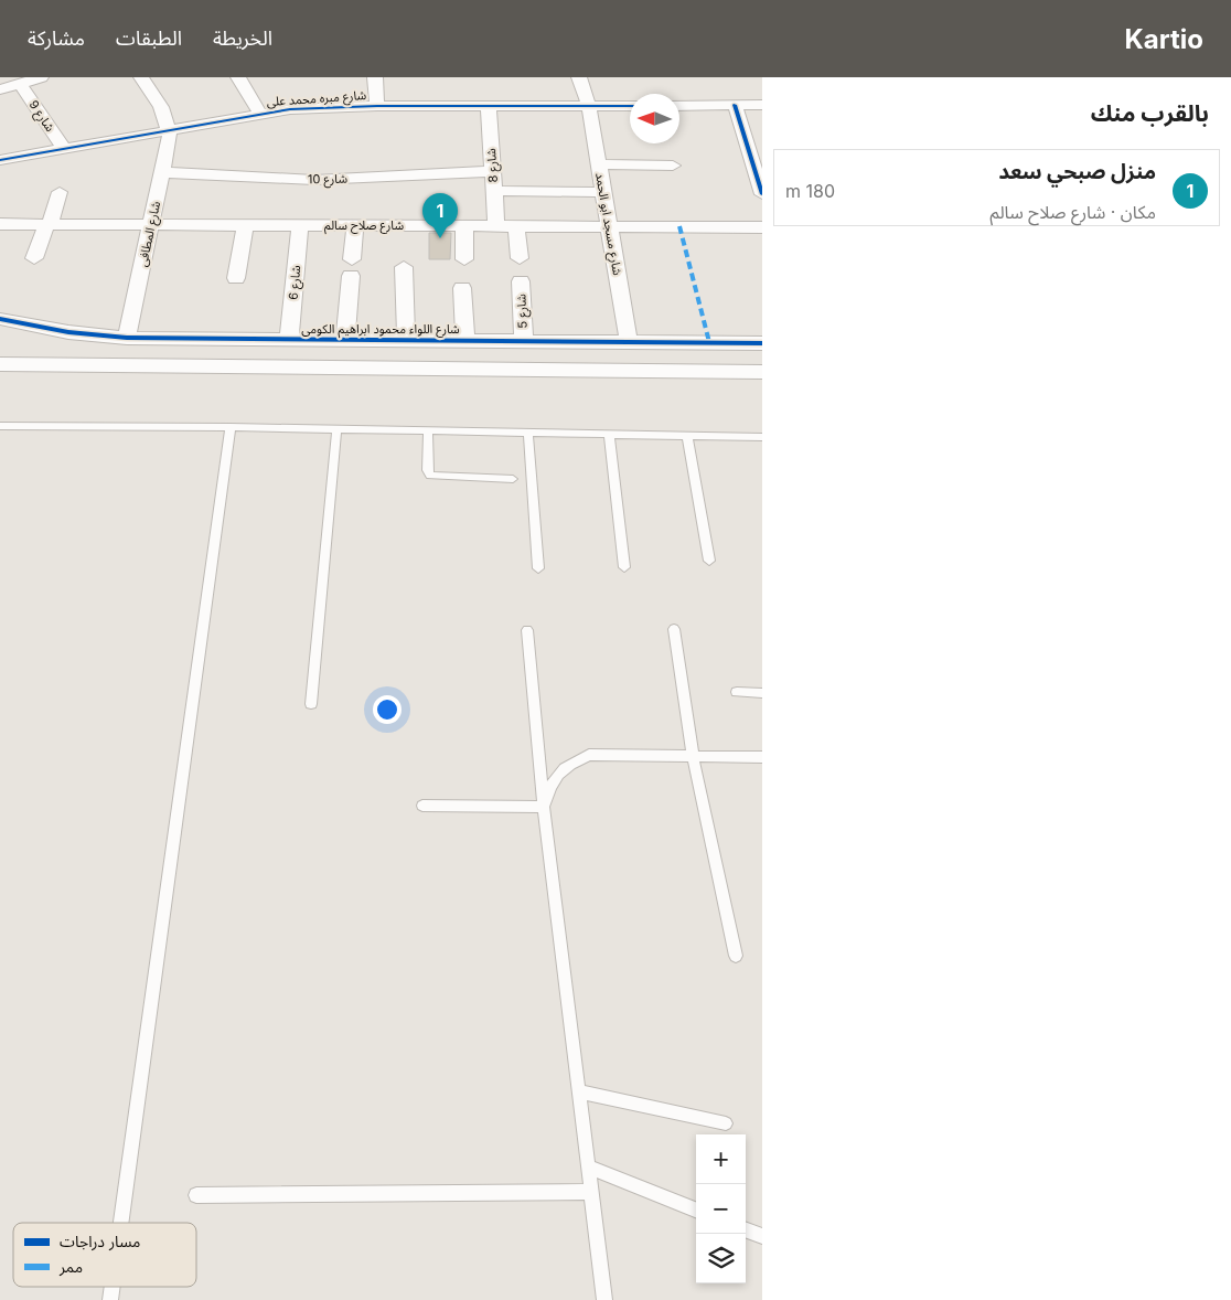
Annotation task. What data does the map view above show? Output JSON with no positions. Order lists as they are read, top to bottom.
{
  "streets": {
    "street": [
      "شارع مبره محمد على",
      "شارع 9",
      "شارع 8",
      "شارع 10",
      "شارع مسجد ابو الحمد",
      "شارع صلاح سالم",
      "شارع المطافى",
      "شارع 6",
      "شارع 5",
      "شارع اللواء محمود ابراهيم الكومى"
    ]
  },
  "crossings": [
    ["شارع مبره محمد على", "شارع 9"],
    ["شارع مبره محمد على", "شارع 8"],
    ["شارع مبره محمد على", "شارع مسجد ابو الحمد"],
    ["شارع مبره محمد على", "شارع المطافى"],
    ["شارع 8", "شارع 10"],
    ["شارع 8", "شارع صلاح سالم"],
    ["شارع 10", "شارع المطافى"],
    ["شارع مسجد ابو الحمد", "شارع صلاح سالم"],
    ["شارع مسجد ابو الحمد", "شارع اللواء محمود ابراهيم الكومى"],
    ["شارع صلاح سالم", "شارع المطافى"],
    ["شارع صلاح سالم", "شارع 6"],
    ["شارع المطافى", "شارع اللواء محمود ابراهيم الكومى"],
    ["شارع 6", "شارع اللواء محمود ابراهيم الكومى"],
    ["شارع 5", "شارع اللواء محمود ابراهيم الكومى"]
  ],
  "legend": ["مسار دراجات", "ممر"],
  "north": "left",
  "page": {
    "header": "Kartio",
    "nav": ["الخريطة", "الطبقات", "مشاركة"],
    "heading": "بالقرب منك",
    "list": [
      {
        "mark": "1",
        "name": "منزل صبحي سعد",
        "note": "مكان · شارع صلاح سالم",
        "value": "180 m"
      }
    ],
    "pins": "1",
    "map_buttons": ["+", "−"]
  }
}
